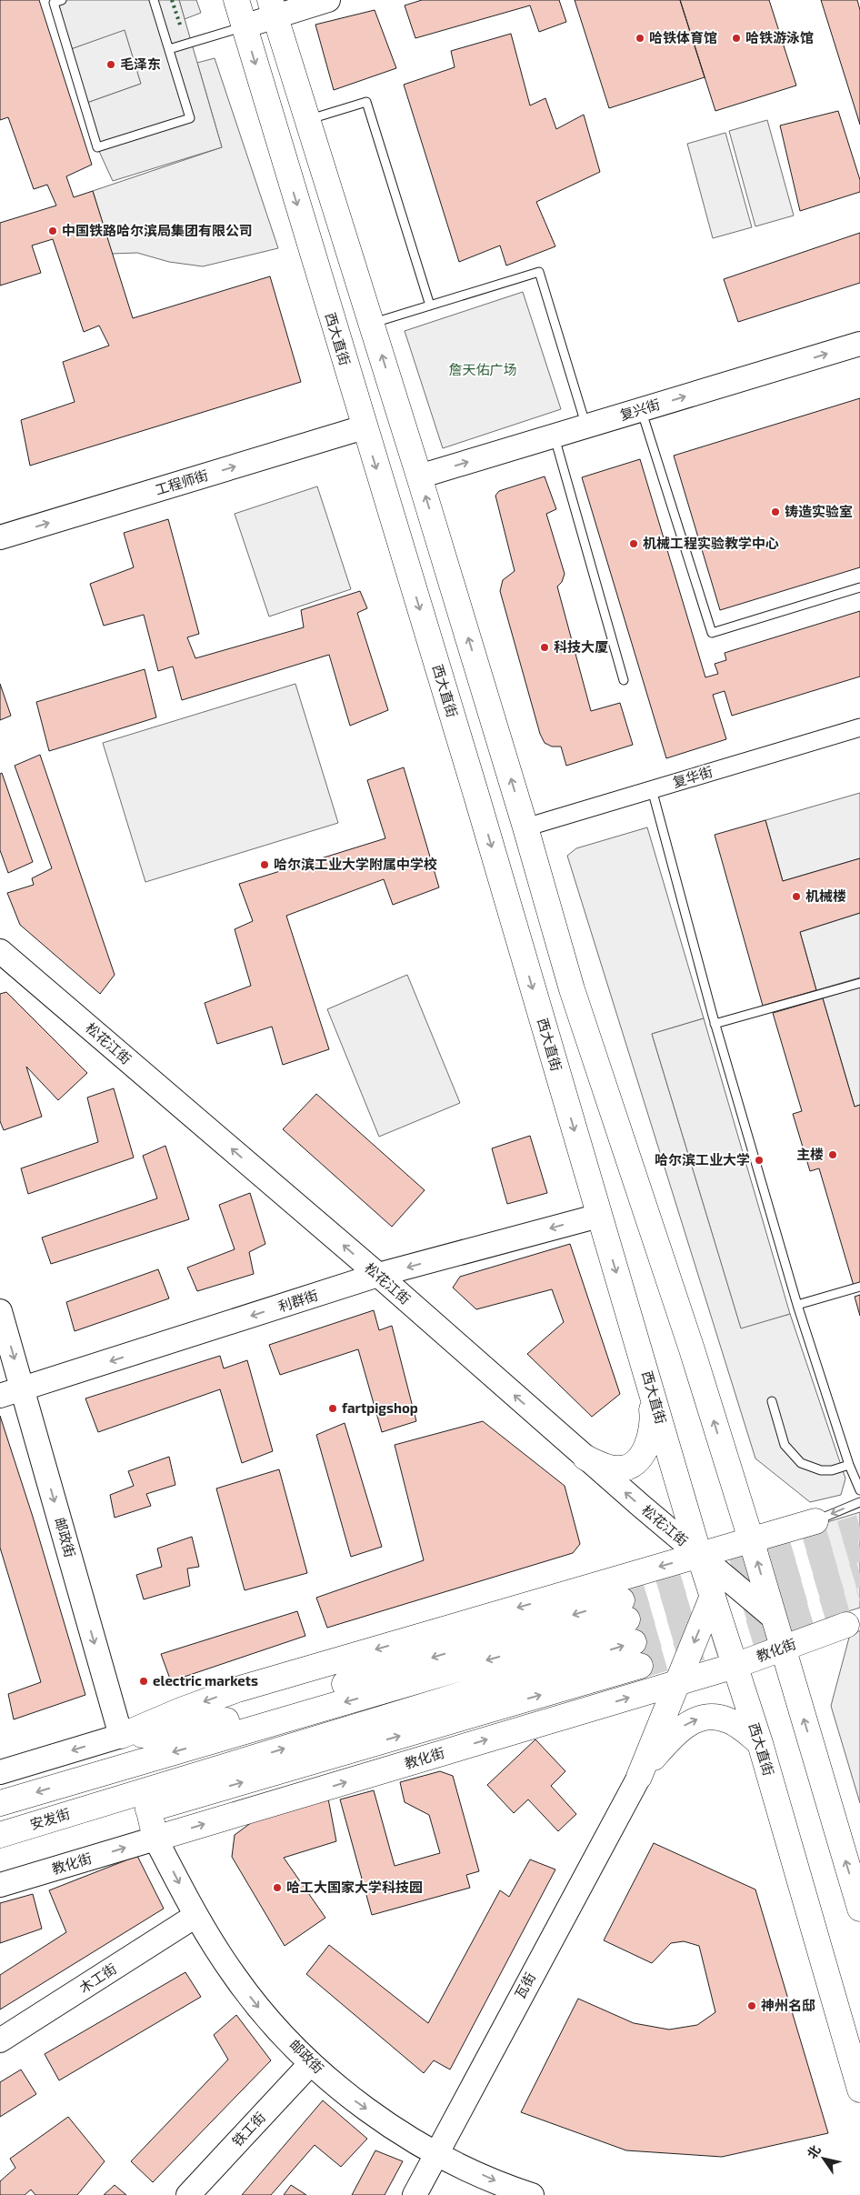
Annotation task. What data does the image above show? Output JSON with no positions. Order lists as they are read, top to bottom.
{
  "streets": {
    "main road": [
      "西大直街",
      "邮政街",
      "教化街",
      "安发街"
    ],
    "street": [
      "复兴街",
      "工程师街",
      "复华街",
      "松花江街",
      "利群街",
      "木工街",
      "瓦街",
      "铁工街"
    ]
  },
  "crossings": [
    ["西大直街", "工程师街"],
    ["西大直街", "松花江街"],
    ["西大直街", "利群街"],
    ["西大直街", "教化街"],
    ["松花江街", "利群街"],
    ["利群街", "邮政街"],
    ["邮政街", "教化街"],
    ["邮政街", "木工街"],
    ["邮政街", "瓦街"],
    ["邮政街", "铁工街"],
    ["教化街", "安发街"]
  ],
  "one_way": [
    "复兴街",
    "工程师街",
    "松花江街",
    "利群街",
    "邮政街"
  ],
  "parks": ["詹天佑广场"],
  "places": [
    "哈铁体育馆",
    "哈铁游泳馆",
    "毛泽东",
    "中国铁路哈尔滨局集团有限公司",
    "铸造实验室",
    "机械工程实验教学中心",
    "科技大厦",
    "哈尔滨工业大学附属中学校",
    "机械楼",
    "主楼",
    "哈尔滨工业大学",
    "fartpigshop",
    "electric markets",
    "哈工大国家大学科技园",
    "神州名邸"
  ],
  "north": "top left"
}
